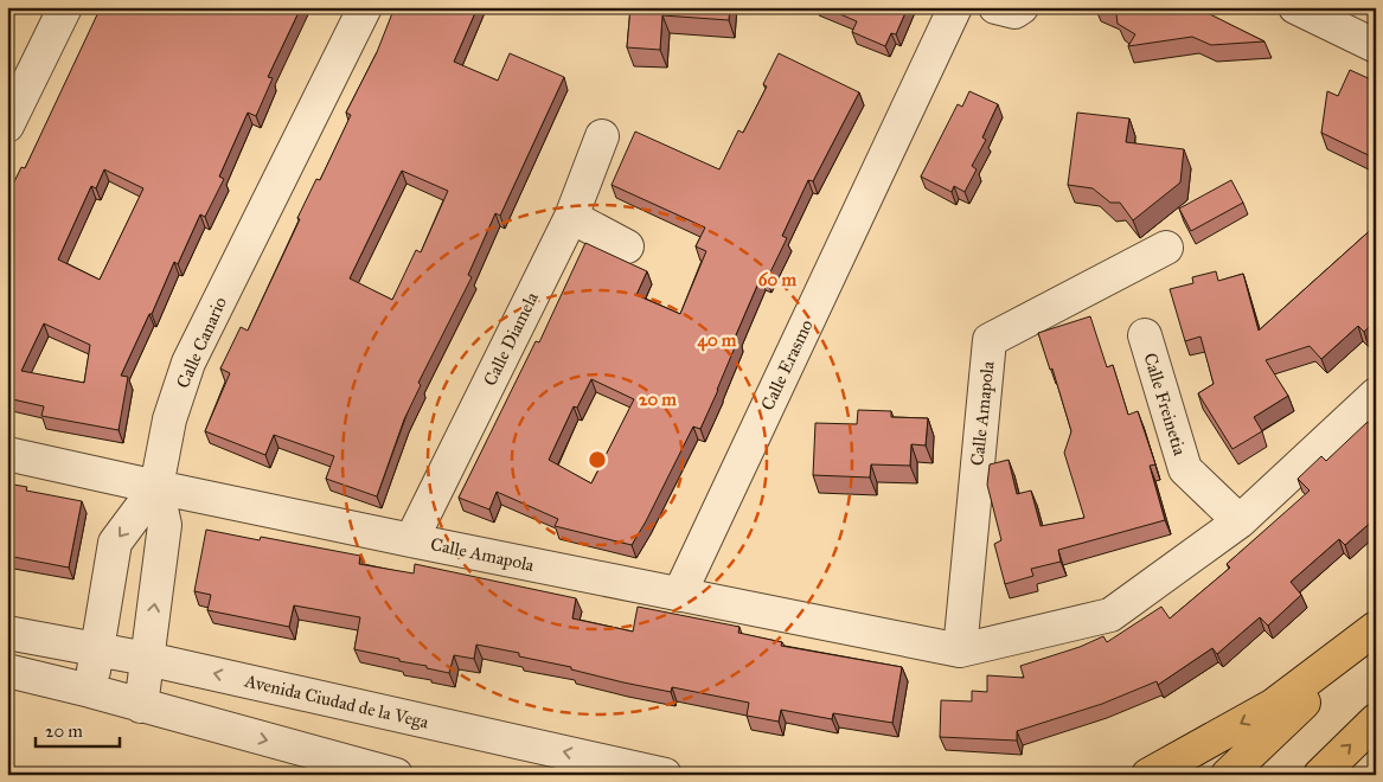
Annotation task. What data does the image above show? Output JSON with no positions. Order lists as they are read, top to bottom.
{
  "streets": {
    "street": [
      "Calle Diamela",
      "Calle Canario",
      "Calle Erasmo",
      "Calle Freinetia",
      "Calle Amapola",
      "Avenida Ciudad de la Vega"
    ]
  },
  "crossings": [
    ["Calle Diamela", "Calle Amapola"],
    ["Calle Canario", "Calle Amapola"],
    ["Calle Canario", "Avenida Ciudad de la Vega"],
    ["Calle Erasmo", "Calle Amapola"],
    ["Calle Freinetia", "Calle Amapola"]
  ],
  "scale_bar": "20 m",
  "rings": ["60 m", "40 m", "20 m"]
}
